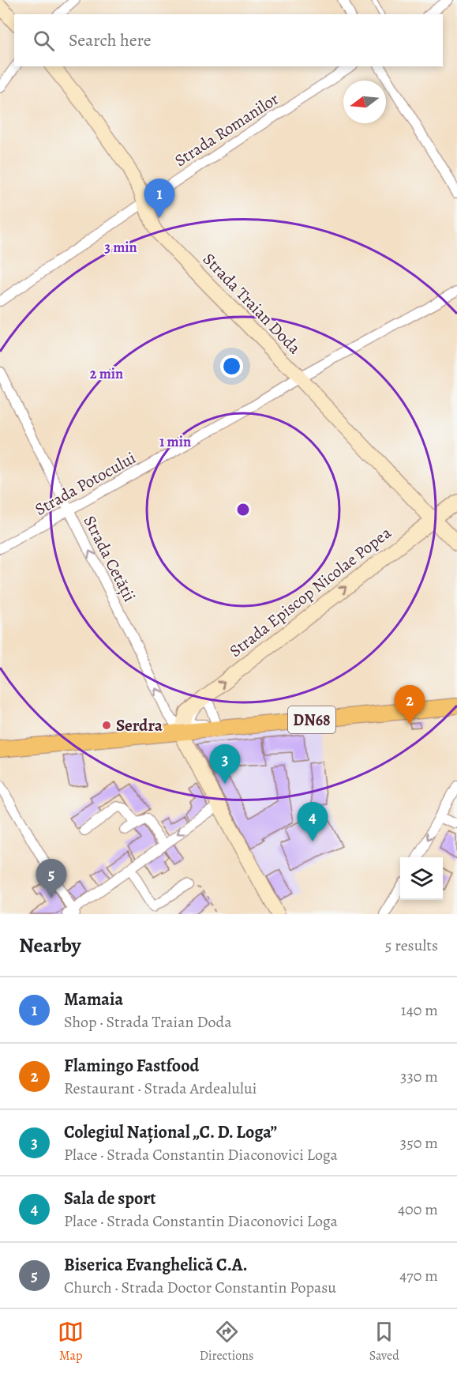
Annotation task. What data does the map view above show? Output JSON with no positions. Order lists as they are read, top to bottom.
{
  "streets": {
    "main road": ["DN68"],
    "street": [
      "Strada Romanilor",
      "Strada Traian Doda",
      "Strada Potocului",
      "Strada Cetății",
      "Strada Episcop Nicolae Popea"
    ]
  },
  "crossings": [
    ["Strada Romanilor", "Strada Traian Doda"],
    ["Strada Traian Doda", "Strada Potocului"],
    ["Strada Traian Doda", "Strada Episcop Nicolae Popea"],
    ["Strada Potocului", "Strada Cetății"],
    ["Strada Cetății", "Strada Episcop Nicolae Popea"],
    ["Strada Cetății", "DN68"],
    ["Strada Episcop Nicolae Popea", "DN68"]
  ],
  "one_way": ["Strada Cetății", "Strada Episcop Nicolae Popea"],
  "places": ["Serdra"],
  "north": "left",
  "page": {
    "search": "Search here",
    "pins": [
      "1",
      "2",
      "3",
      "4",
      "5"
    ],
    "heading": ["Nearby", "5 results"],
    "list": [
      {
        "mark": "1",
        "name": "Mamaia",
        "note": "Shop · Strada Traian Doda",
        "value": "140 m"
      },
      {
        "mark": "2",
        "name": "Flamingo Fastfood",
        "note": "Restaurant · Strada Ardealului",
        "value": "330 m"
      },
      {
        "mark": "3",
        "name": "Colegiul Național „C. D. Loga”",
        "note": "Place · Strada Constantin Diaconovici Loga",
        "value": "350 m"
      },
      {
        "mark": "4",
        "name": "Sala de sport",
        "note": "Place · Strada Constantin Diaconovici Loga",
        "value": "400 m"
      },
      {
        "mark": "5",
        "name": "Biserica Evanghelică C.A.",
        "note": "Church · Strada Doctor Constantin Popasu",
        "value": "470 m"
      }
    ],
    "nav": ["Map", "Directions", "Saved"]
  },
  "rings": ["3 min", "2 min", "1 min"]
}
